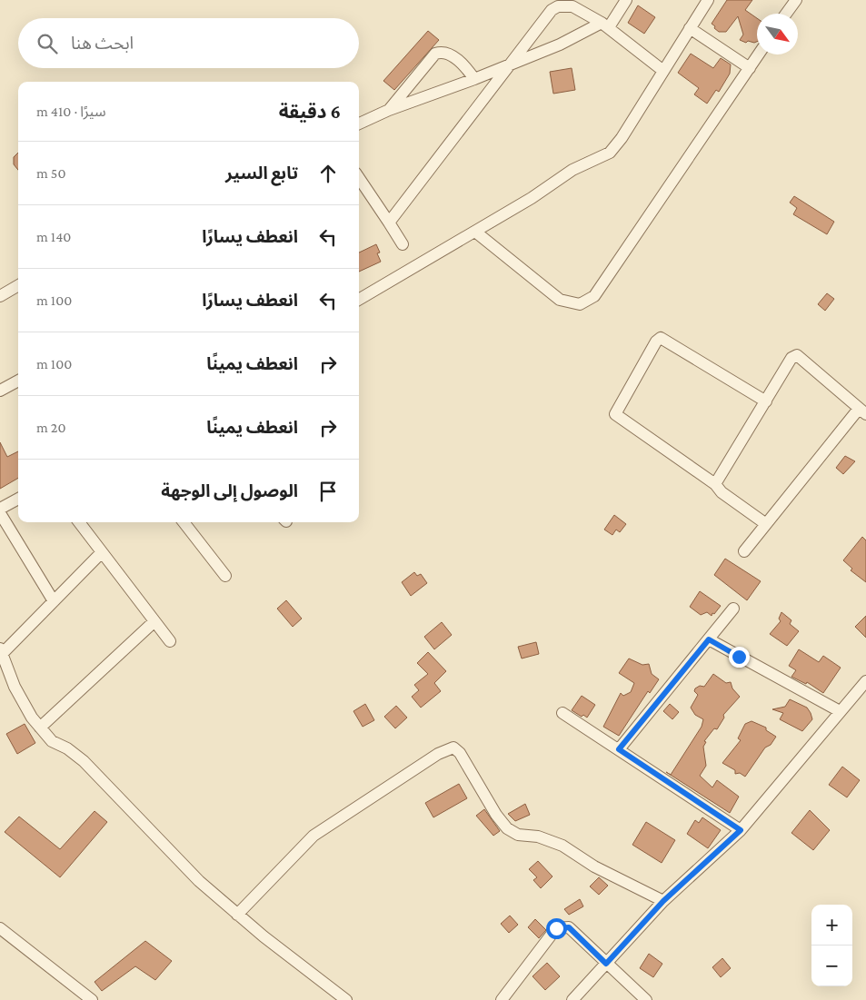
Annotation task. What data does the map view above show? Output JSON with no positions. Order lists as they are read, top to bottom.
{
  "north": "bottom right",
  "page": {
    "search": "ابحث هنا",
    "heading": ["6 دقيقة", "سيرًا · 410 m"],
    "list": [
      ["تابع السير", "50 m"],
      ["انعطف يسارًا", "140 m"],
      ["انعطف يسارًا", "100 m"],
      ["انعطف يمينًا", "100 m"],
      ["انعطف يمينًا", "20 m"],
      "الوصول إلى الوجهة"
    ],
    "map_buttons": ["+", "−"]
  }
}
